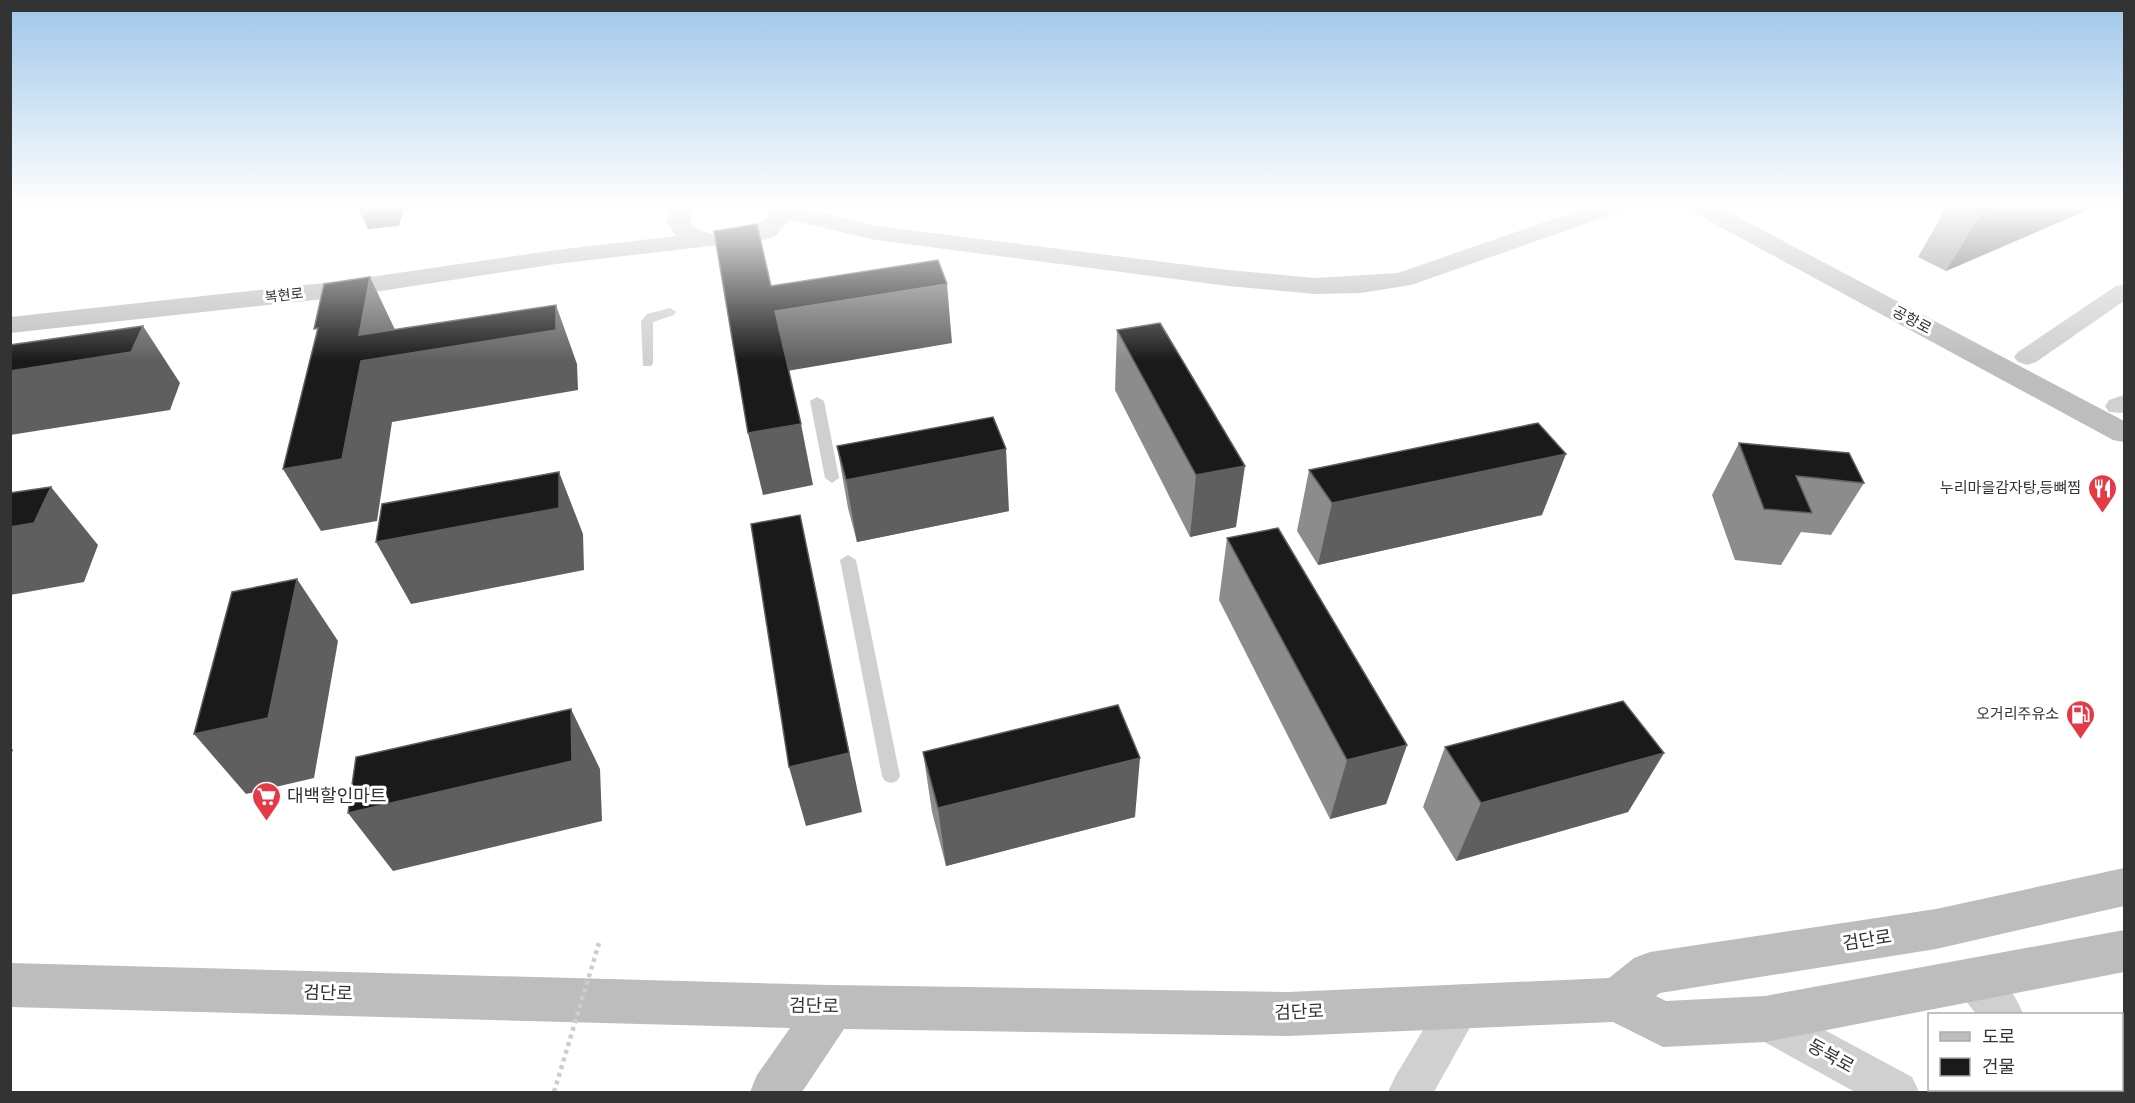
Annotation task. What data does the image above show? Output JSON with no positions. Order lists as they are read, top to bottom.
{
  "streets": {
    "main road": ["복현로", "공항로", "검단로"],
    "street": ["동북로"]
  },
  "crossings": [
    ["검단로", "동북로"]
  ],
  "places": {
    "restaurant": ["누리마을감자탕,등뼈찜"],
    "fuel station": ["오거리주유소"],
    "supermarket": ["대백할인마트"]
  },
  "legend": ["도로", "건물"]
}
